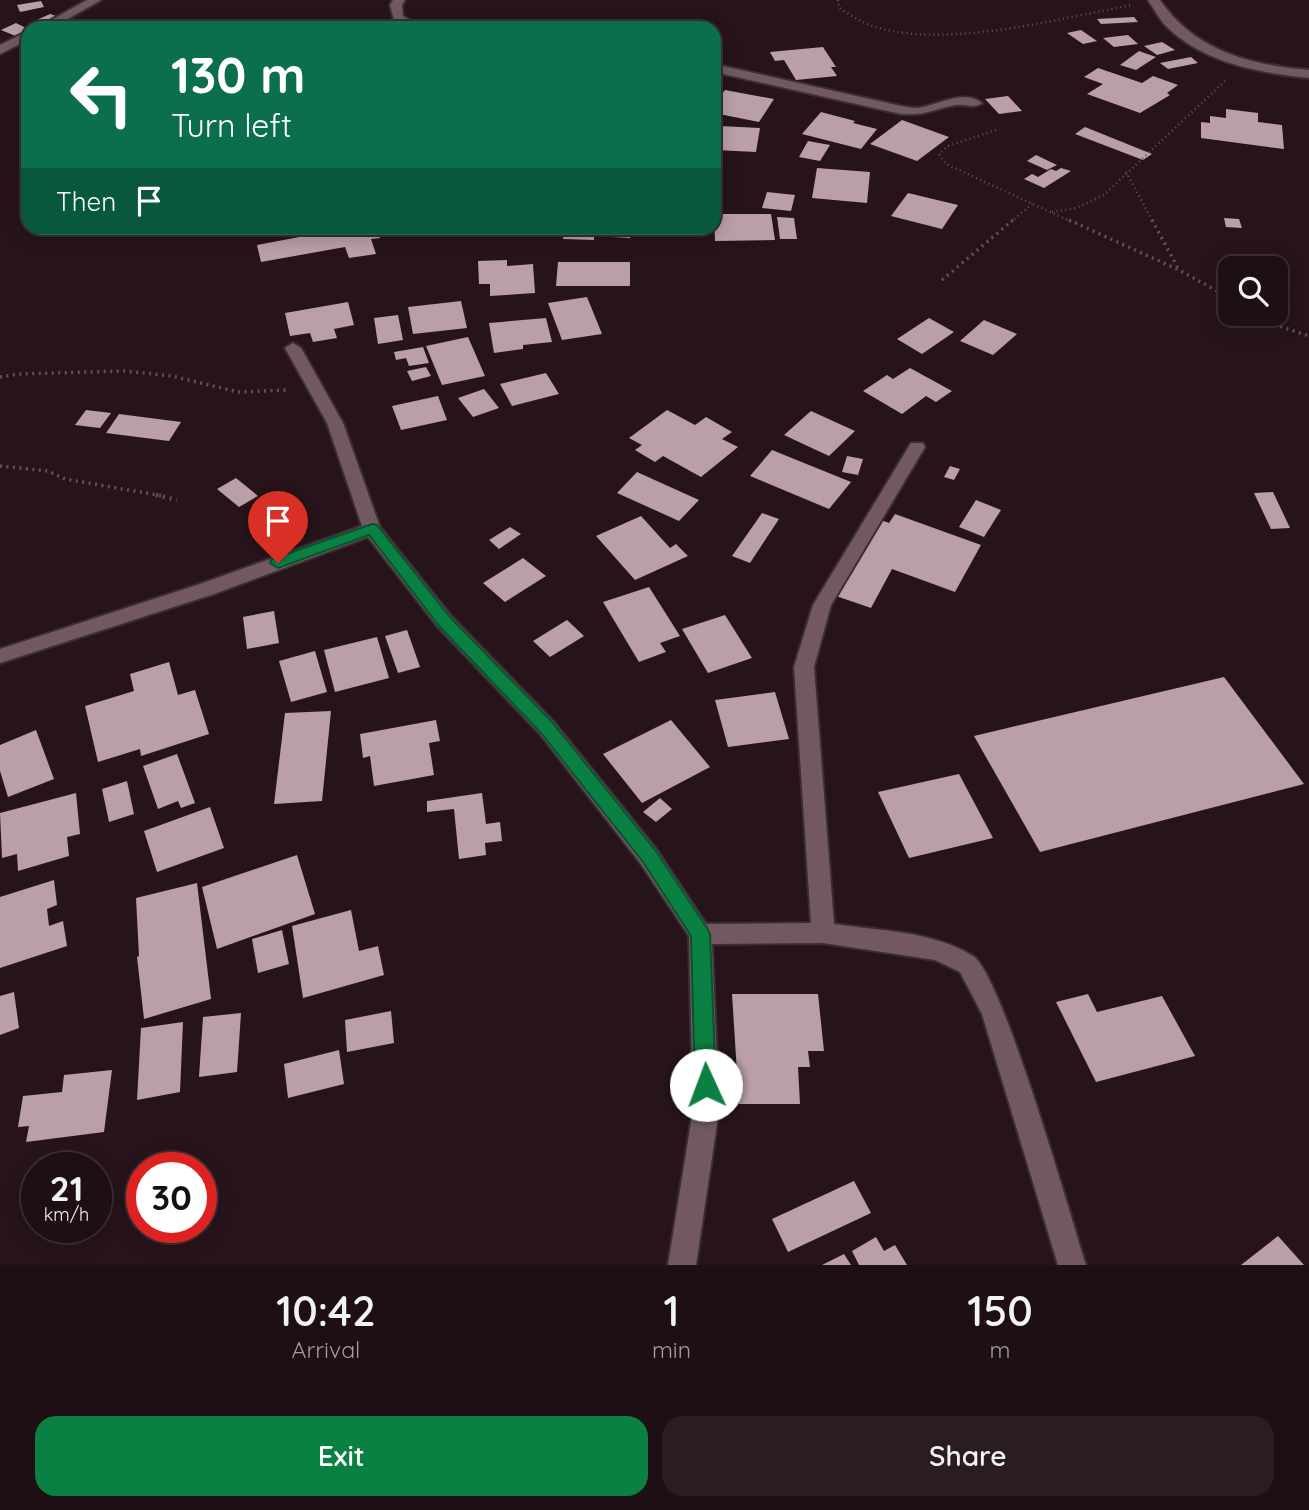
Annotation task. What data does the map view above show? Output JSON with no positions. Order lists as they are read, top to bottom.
{
  "page": {
    "turn": ["130 m", "Turn left"],
    "then": "Then",
    "speed": "21 km/h",
    "limit": "30",
    "eta": [
      "10:42",
      "Arrival",
      "1",
      "min",
      "150",
      "m"
    ],
    "buttons": ["Exit", "Share"]
  }
}
